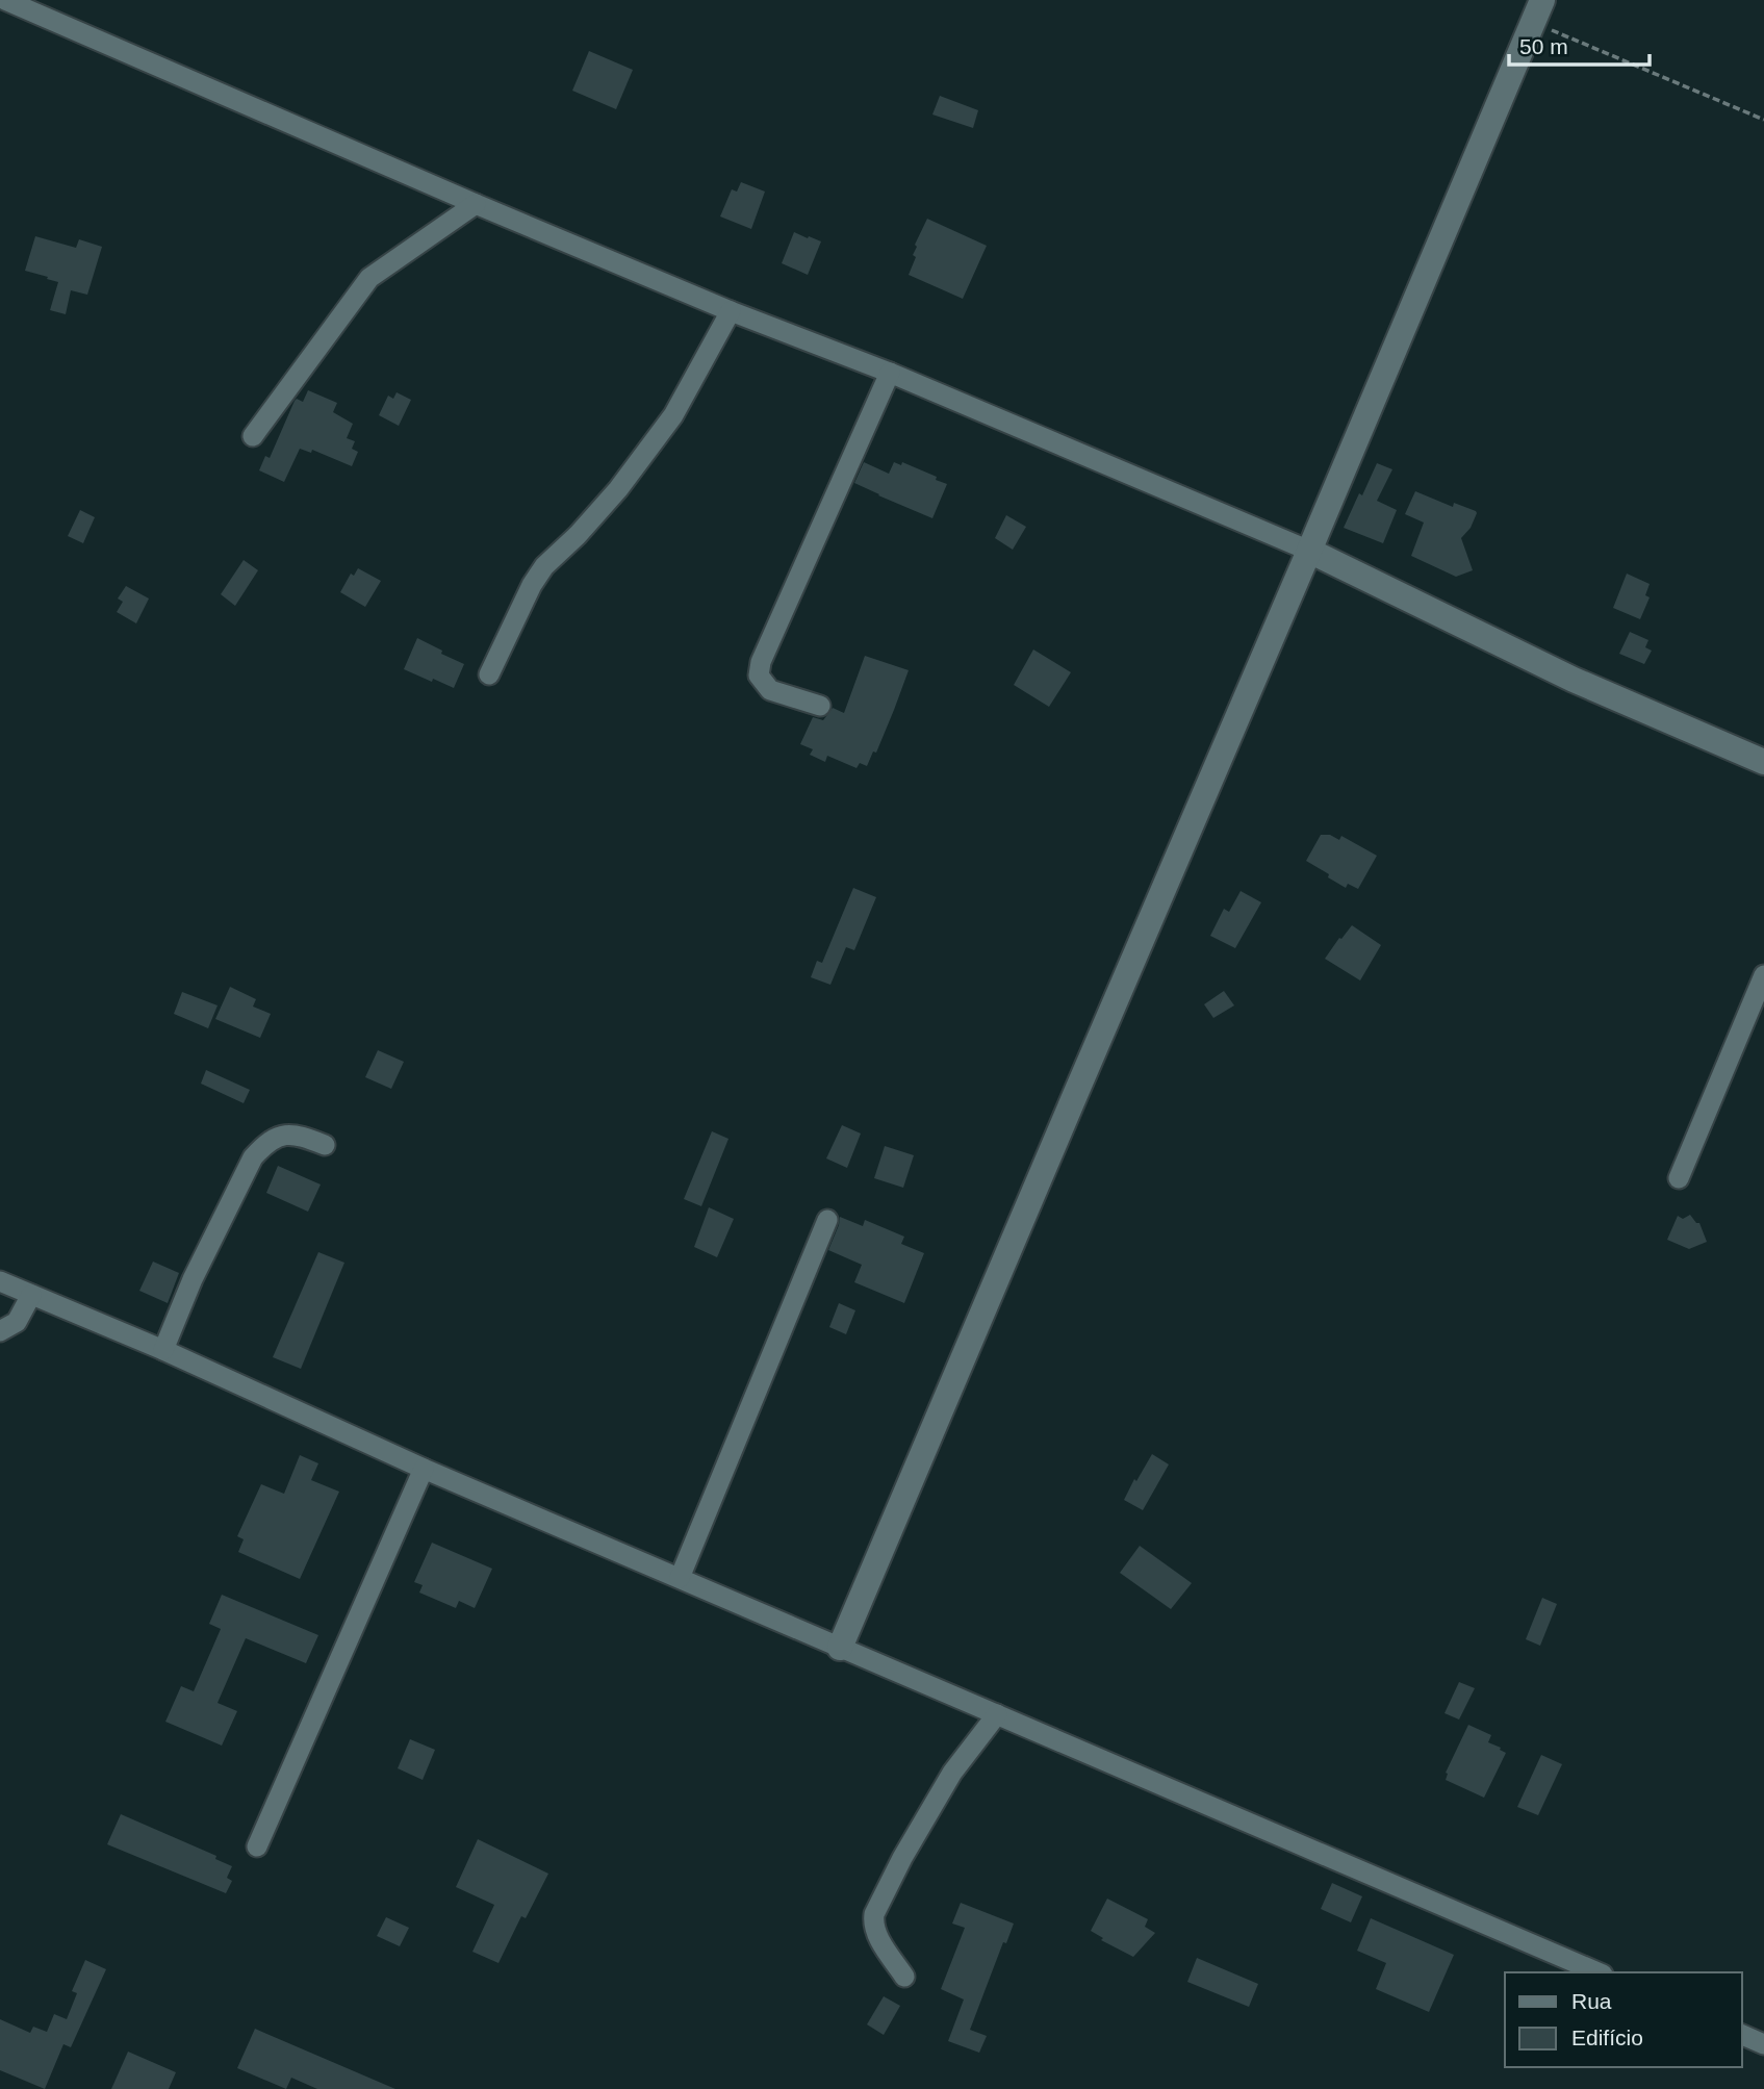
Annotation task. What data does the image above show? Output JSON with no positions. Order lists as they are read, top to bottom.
{
  "legend": ["Rua", "Edifício"],
  "scale_bar": "50 m"
}
